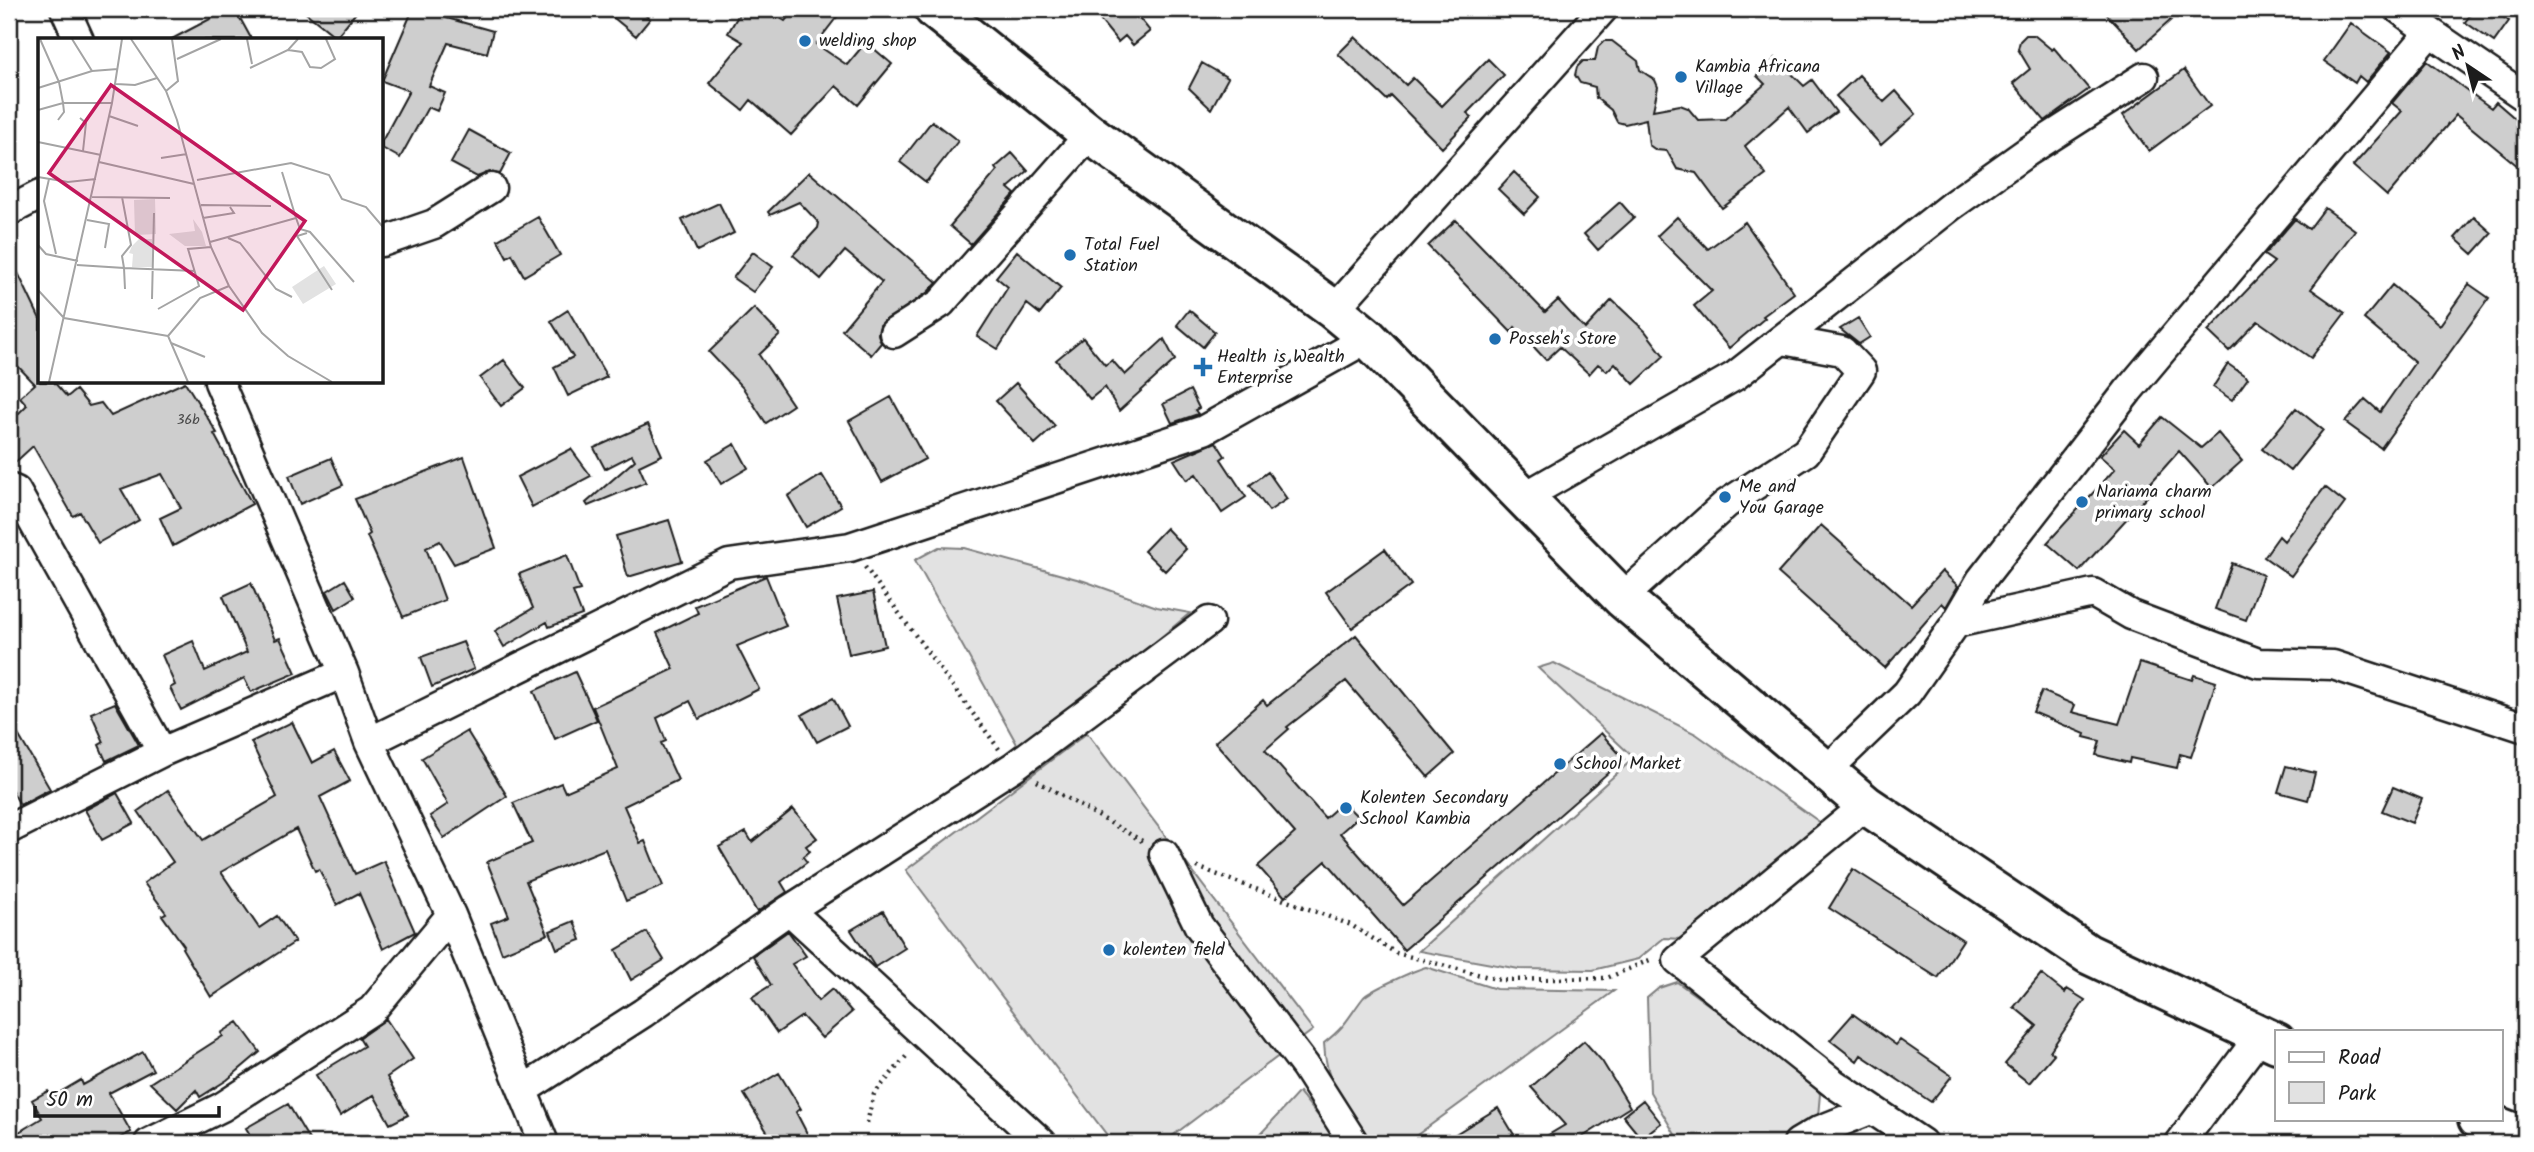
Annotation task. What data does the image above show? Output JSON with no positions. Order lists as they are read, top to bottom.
{
  "places": {
    "other": [
      "welding shop",
      "Kambia Africana Village",
      "Total Fuel Station",
      "Posseh's Store",
      "Me and You Garage",
      "Nariama charm primary school",
      "School Market",
      "Kolenten Secondary School Kambia",
      "kolenten field"
    ],
    "health": ["Health is Wealth Enterprise"]
  },
  "house_numbers": ["36b"],
  "legend": ["Road", "Park"],
  "scale_bar": "50 m",
  "north": "top left"
}
